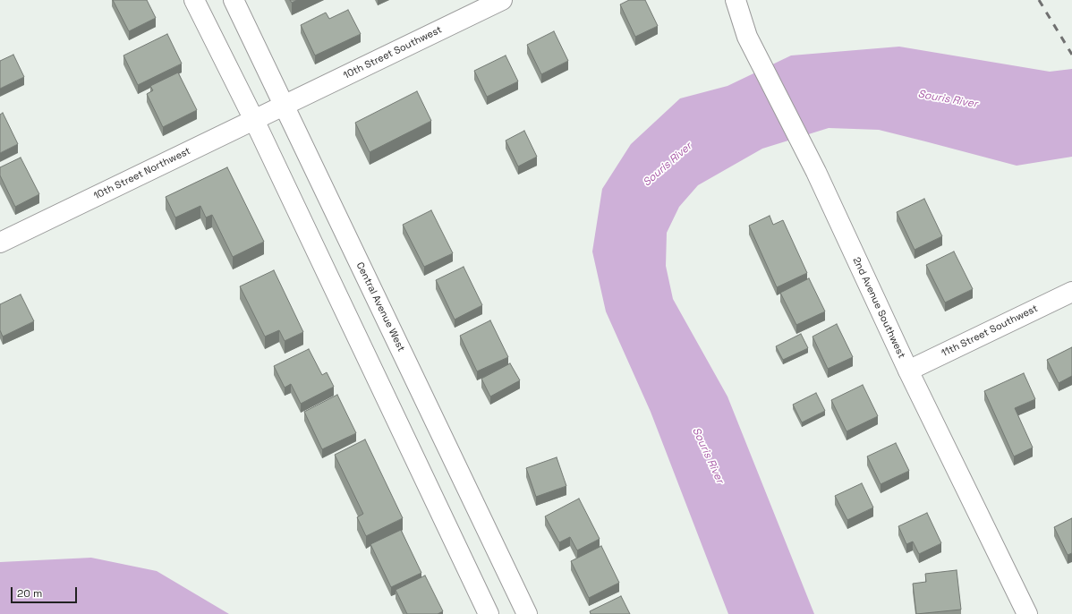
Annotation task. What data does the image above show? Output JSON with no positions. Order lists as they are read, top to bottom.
{
  "streets": {
    "street": [
      "10th Street Southwest",
      "10th Street Northwest",
      "Central Avenue West",
      "2nd Avenue Southwest",
      "11th Street Southwest"
    ]
  },
  "crossings": [
    ["10th Street Southwest", "10th Street Northwest"],
    ["10th Street Southwest", "Central Avenue West"],
    ["10th Street Northwest", "Central Avenue West"],
    ["2nd Avenue Southwest", "11th Street Southwest"]
  ],
  "water": ["Souris River"],
  "scale_bar": "20 m"
}
